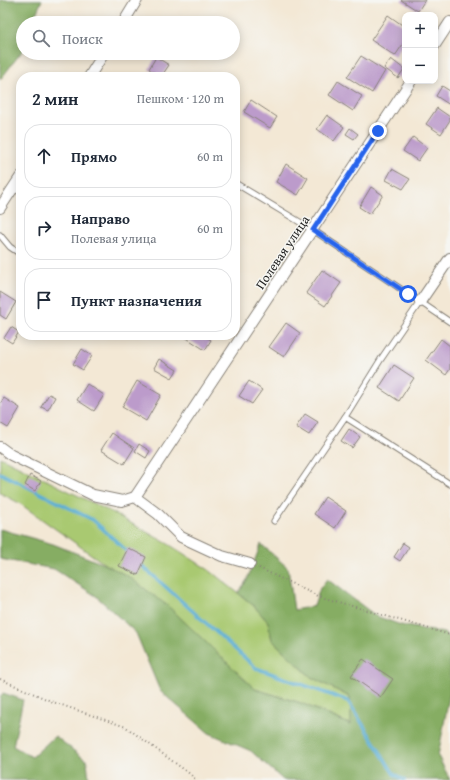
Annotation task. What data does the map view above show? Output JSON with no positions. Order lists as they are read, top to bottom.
{
  "streets": {
    "street": ["Полевая улица"]
  },
  "page": {
    "map_buttons": ["+", "−"],
    "search": "Поиск",
    "heading": ["2 мин", "Пешком · 120 m"],
    "list": [
      ["Прямо", "60 m"],
      ["Направо", "Полевая улица", "60 m"],
      "Пункт назначения"
    ]
  }
}
